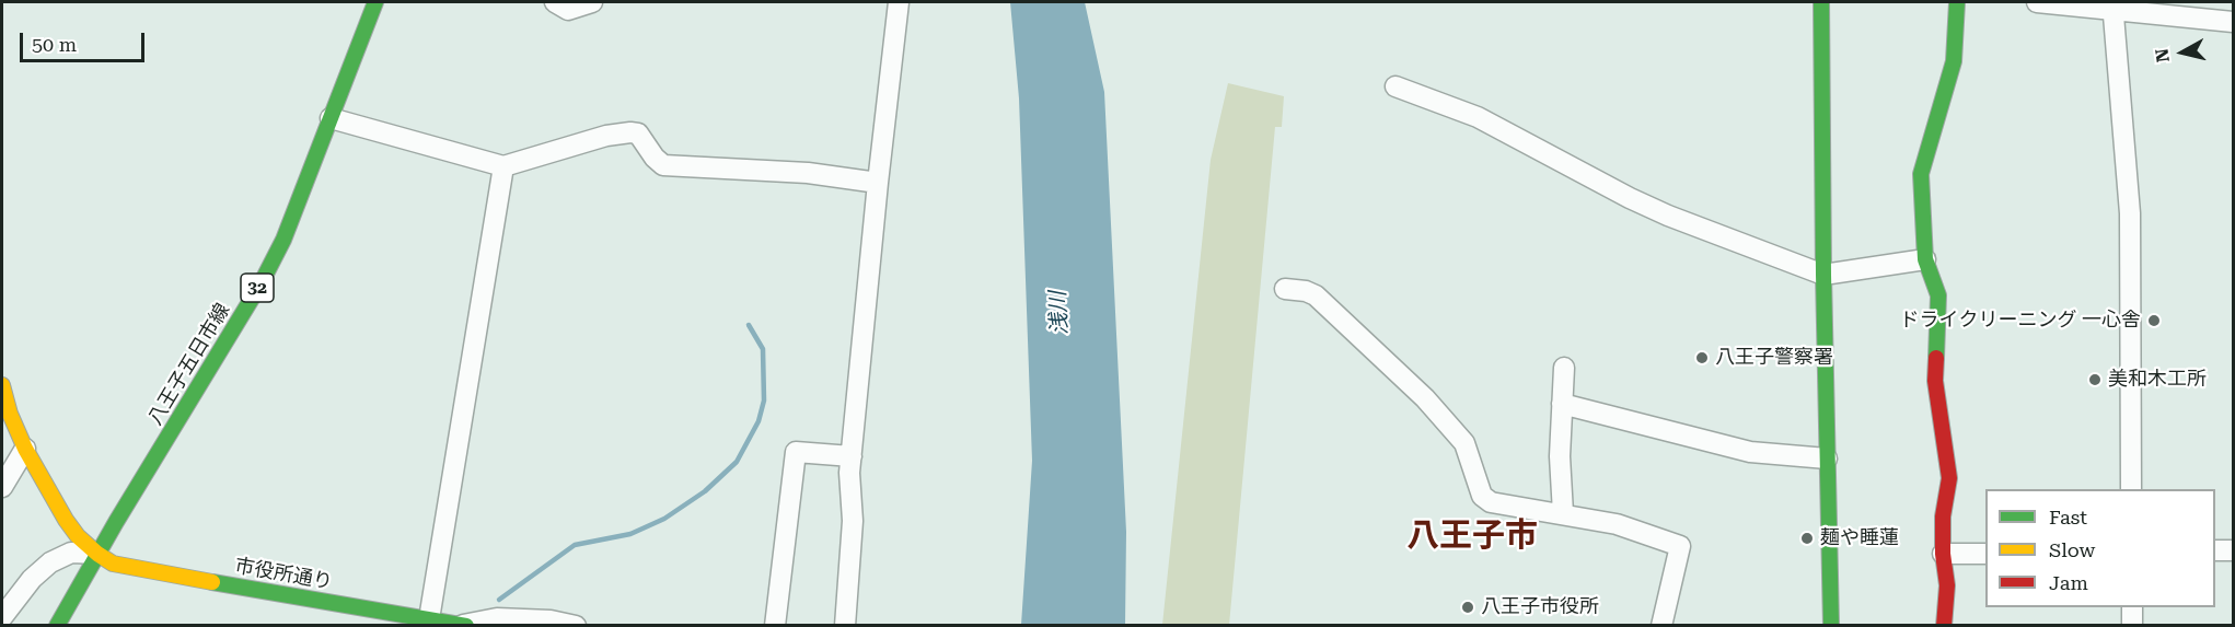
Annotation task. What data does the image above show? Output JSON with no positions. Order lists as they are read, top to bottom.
{
  "streets": {
    "street": ["32", "八王子五日市線", "市役所通り"]
  },
  "crossings": [
    ["八王子五日市線", "市役所通り"]
  ],
  "districts": ["八王子市"],
  "water": ["浅川"],
  "places": [
    "ドライクリーニング 一心舎",
    "八王子警察署",
    "美和木工所",
    "麺や睡蓮",
    "八王子市役所"
  ],
  "legend": ["Fast", "Slow", "Jam"],
  "scale_bar": "50 m",
  "north": "left"
}
